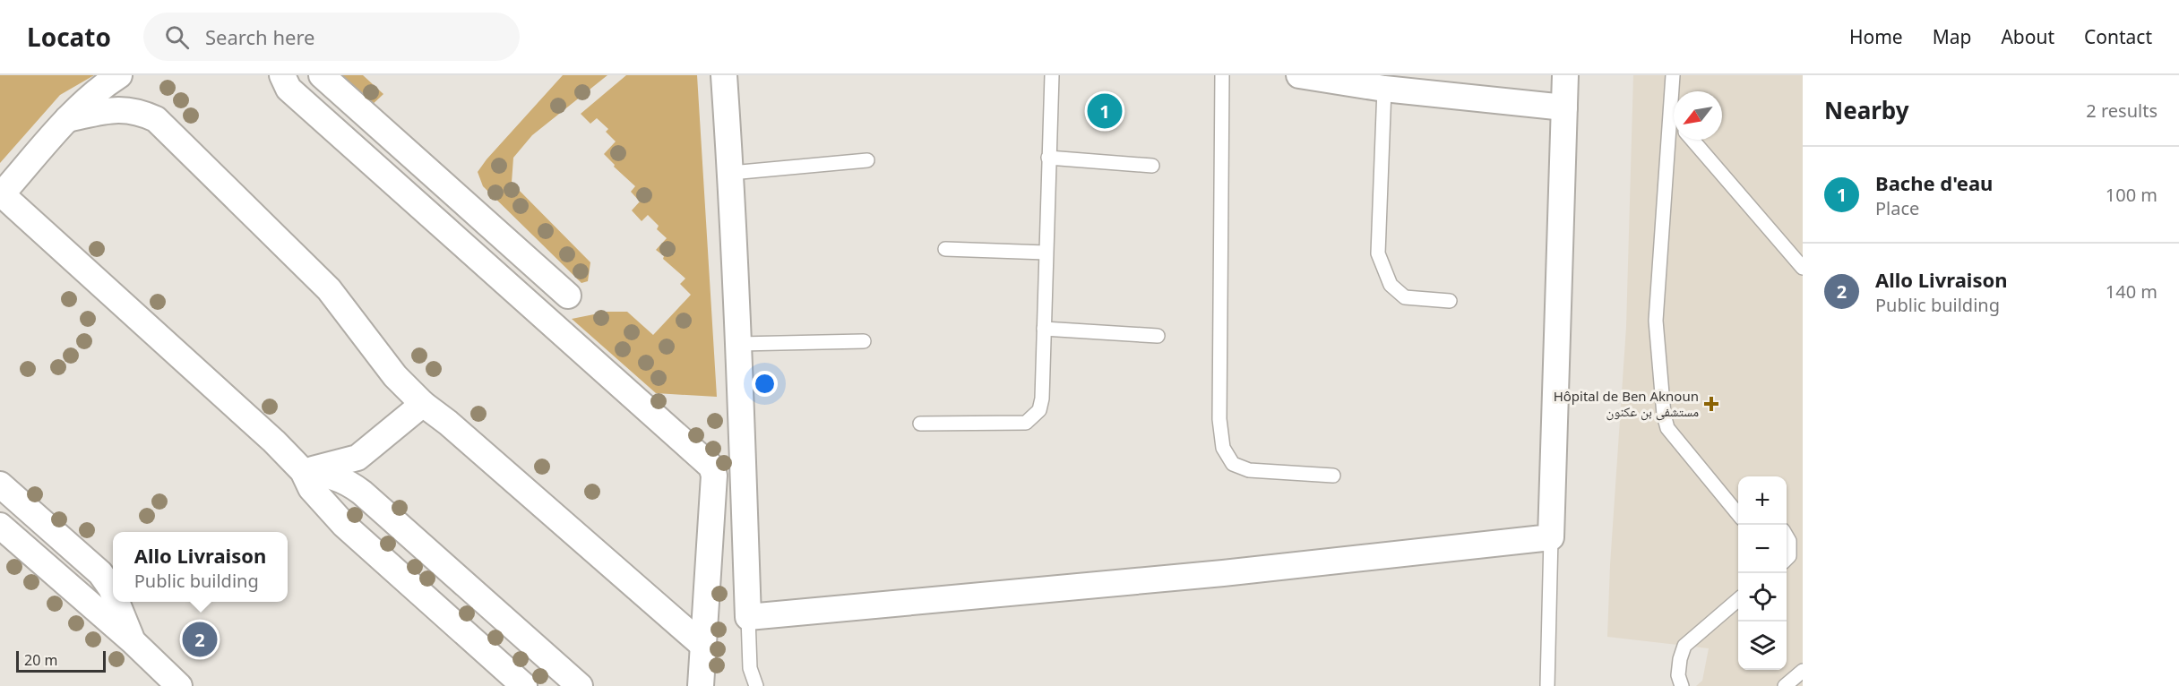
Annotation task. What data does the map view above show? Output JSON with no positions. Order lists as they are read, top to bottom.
{
  "places": {
    "health": ["Hôpital de Ben Aknoun مستشفى بن عكنون"]
  },
  "scale_bar": "20 m",
  "north": "bottom left",
  "page": {
    "header": "Locato",
    "search": "Search here",
    "nav": [
      "Home",
      "Map",
      "About",
      "Contact"
    ],
    "heading": ["Nearby", "2 results"],
    "pins": ["1", "2"],
    "list": [
      {
        "mark": "1",
        "name": "Bache d'eau",
        "note": "Place",
        "value": "100 m"
      },
      {
        "mark": "2",
        "name": "Allo Livraison",
        "note": "Public building",
        "value": "140 m"
      }
    ],
    "map_buttons": ["+", "−"],
    "popup": ["Allo Livraison", "Public building"],
    "scale": "20 m"
  }
}
